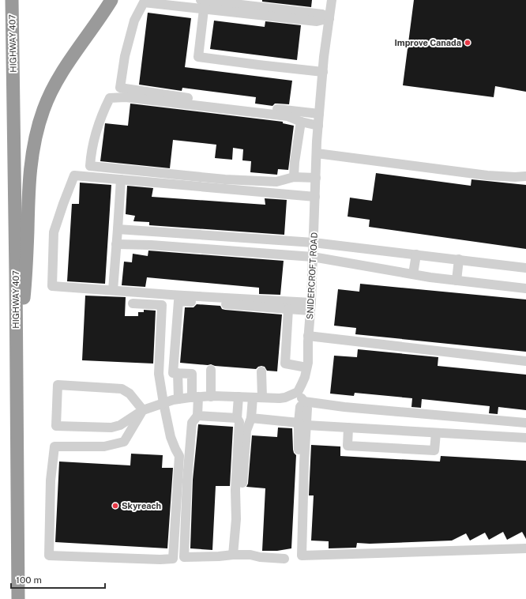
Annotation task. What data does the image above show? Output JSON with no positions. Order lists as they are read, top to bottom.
{
  "streets": {
    "highway": ["HIGHWAY 407"],
    "street": ["SNIDERCROFT ROAD"]
  },
  "places": ["Improve Canada", "Skyreach"],
  "scale_bar": "100 m"
}
